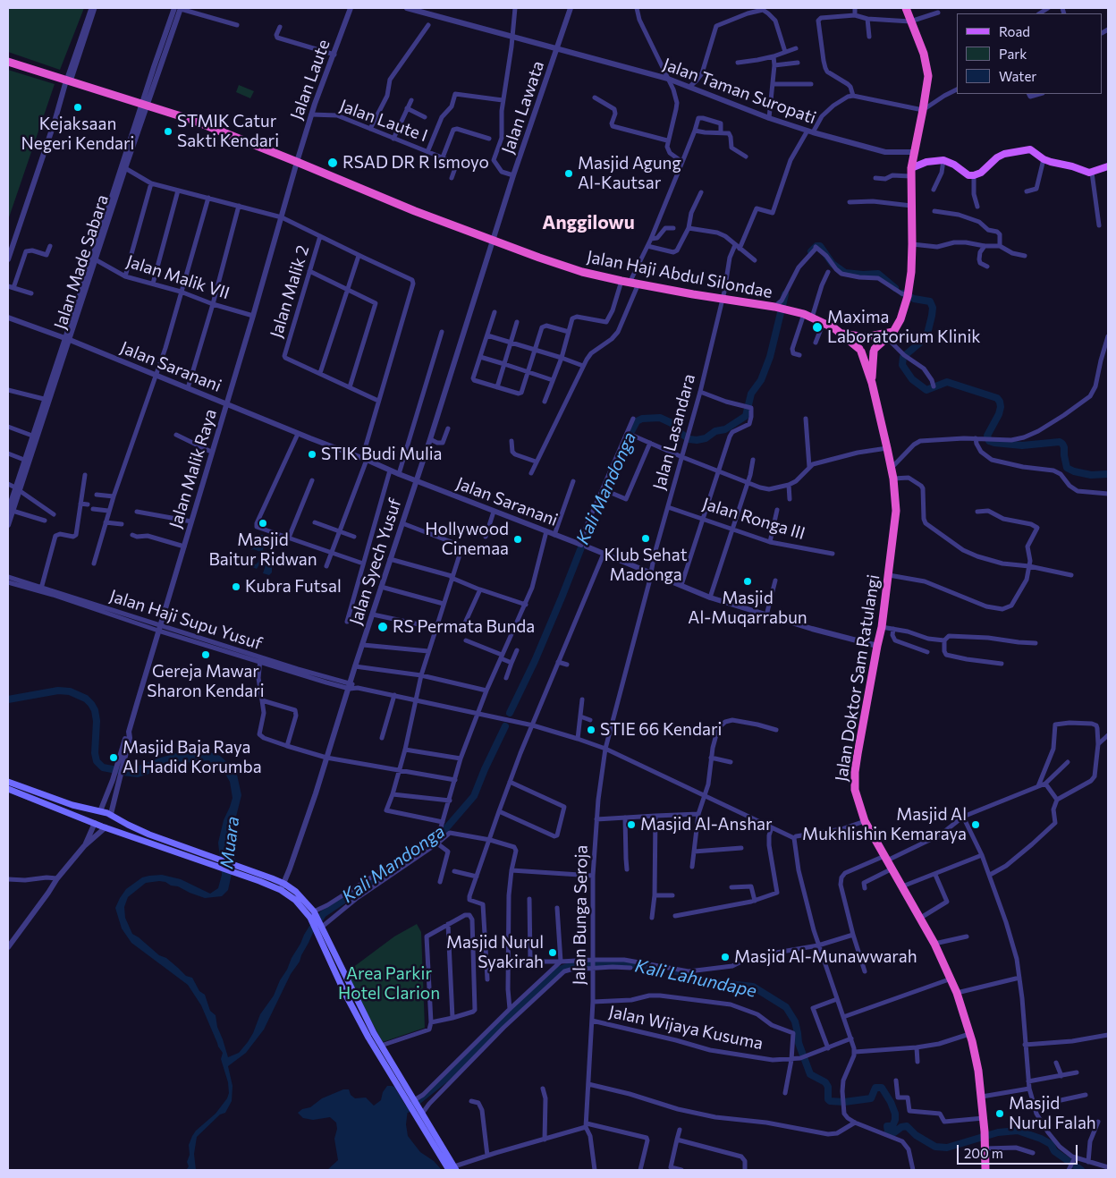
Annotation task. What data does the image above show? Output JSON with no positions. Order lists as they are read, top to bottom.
{
  "streets": {
    "highway": ["Jalan Haji Abdul Silondae", "Jalan Doktor Sam Ratulangi"],
    "street": [
      "Jalan Laute",
      "Jalan Taman Suropati",
      "Jalan Lawata",
      "Jalan Laute I",
      "Jalan Made Sabara",
      "Jalan Malik VII",
      "Jalan Malik 2",
      "Jalan Saranani",
      "Jalan Lasandara",
      "Jalan Malik Raya",
      "Jalan Ronga III",
      "Jalan Syech Yusuf",
      "Jalan Haji Supu Yusuf",
      "Jalan Bunga Seroja",
      "Jalan Wijaya Kusuma"
    ]
  },
  "crossings": [
    ["Jalan Laute", "Jalan Laute I"],
    ["Jalan Laute", "Jalan Haji Abdul Silondae"],
    ["Jalan Laute", "Jalan Malik Raya"],
    ["Jalan Taman Suropati", "Jalan Lawata"],
    ["Jalan Taman Suropati", "Jalan Lasandara"],
    ["Jalan Lawata", "Jalan Haji Abdul Silondae"],
    ["Jalan Lawata", "Jalan Syech Yusuf"],
    ["Jalan Made Sabara", "Jalan Haji Abdul Silondae"],
    ["Jalan Made Sabara", "Jalan Malik VII"],
    ["Jalan Made Sabara", "Jalan Saranani"],
    ["Jalan Haji Abdul Silondae", "Jalan Lasandara"],
    ["Jalan Haji Abdul Silondae", "Jalan Malik Raya"],
    ["Jalan Haji Abdul Silondae", "Jalan Syech Yusuf"],
    ["Jalan Malik VII", "Jalan Malik Raya"],
    ["Jalan Saranani", "Jalan Lasandara"],
    ["Jalan Saranani", "Jalan Malik Raya"],
    ["Jalan Saranani", "Jalan Syech Yusuf"],
    ["Jalan Saranani", "Jalan Doktor Sam Ratulangi"],
    ["Jalan Saranani", "Jalan Bunga Seroja"],
    ["Jalan Lasandara", "Jalan Ronga III"],
    ["Jalan Lasandara", "Jalan Bunga Seroja"],
    ["Jalan Malik Raya", "Jalan Haji Supu Yusuf"],
    ["Jalan Syech Yusuf", "Jalan Haji Supu Yusuf"],
    ["Jalan Haji Supu Yusuf", "Jalan Bunga Seroja"],
    ["Jalan Bunga Seroja", "Jalan Wijaya Kusuma"]
  ],
  "districts": ["Anggilowu"],
  "water": ["Kali Mandonga", "Muara", "Kali Lahundape"],
  "parks": ["Area Parkir Hotel Clarion"],
  "places": [
    "Kejaksaan Negeri Kendari",
    "STMIK Catur Sakti Kendari",
    "RSAD DR R Ismoyo",
    "Masjid Agung Al-Kautsar",
    "Maxima Laboratorium Klinik",
    "STIK Budi Mulia",
    "Masjid Baitur Ridwan",
    "Klub Sehat Madonga",
    "Hollywood Cinemaa",
    "Masjid Al-Muqarrabun",
    "Kubra Futsal",
    "RS Permata Bunda",
    "Gereja Mawar Sharon Kendari",
    "STIE 66 Kendari",
    "Masjid Baja Raya Al Hadid Korumba",
    "Masjid Al-Anshar",
    "Masjid Al Mukhlishin Kemaraya",
    "Masjid Nurul Syakirah",
    "Masjid Al-Munawwarah",
    "Masjid Nurul Falah"
  ],
  "legend": ["Road", "Park", "Water"],
  "scale_bar": "200 m"
}
